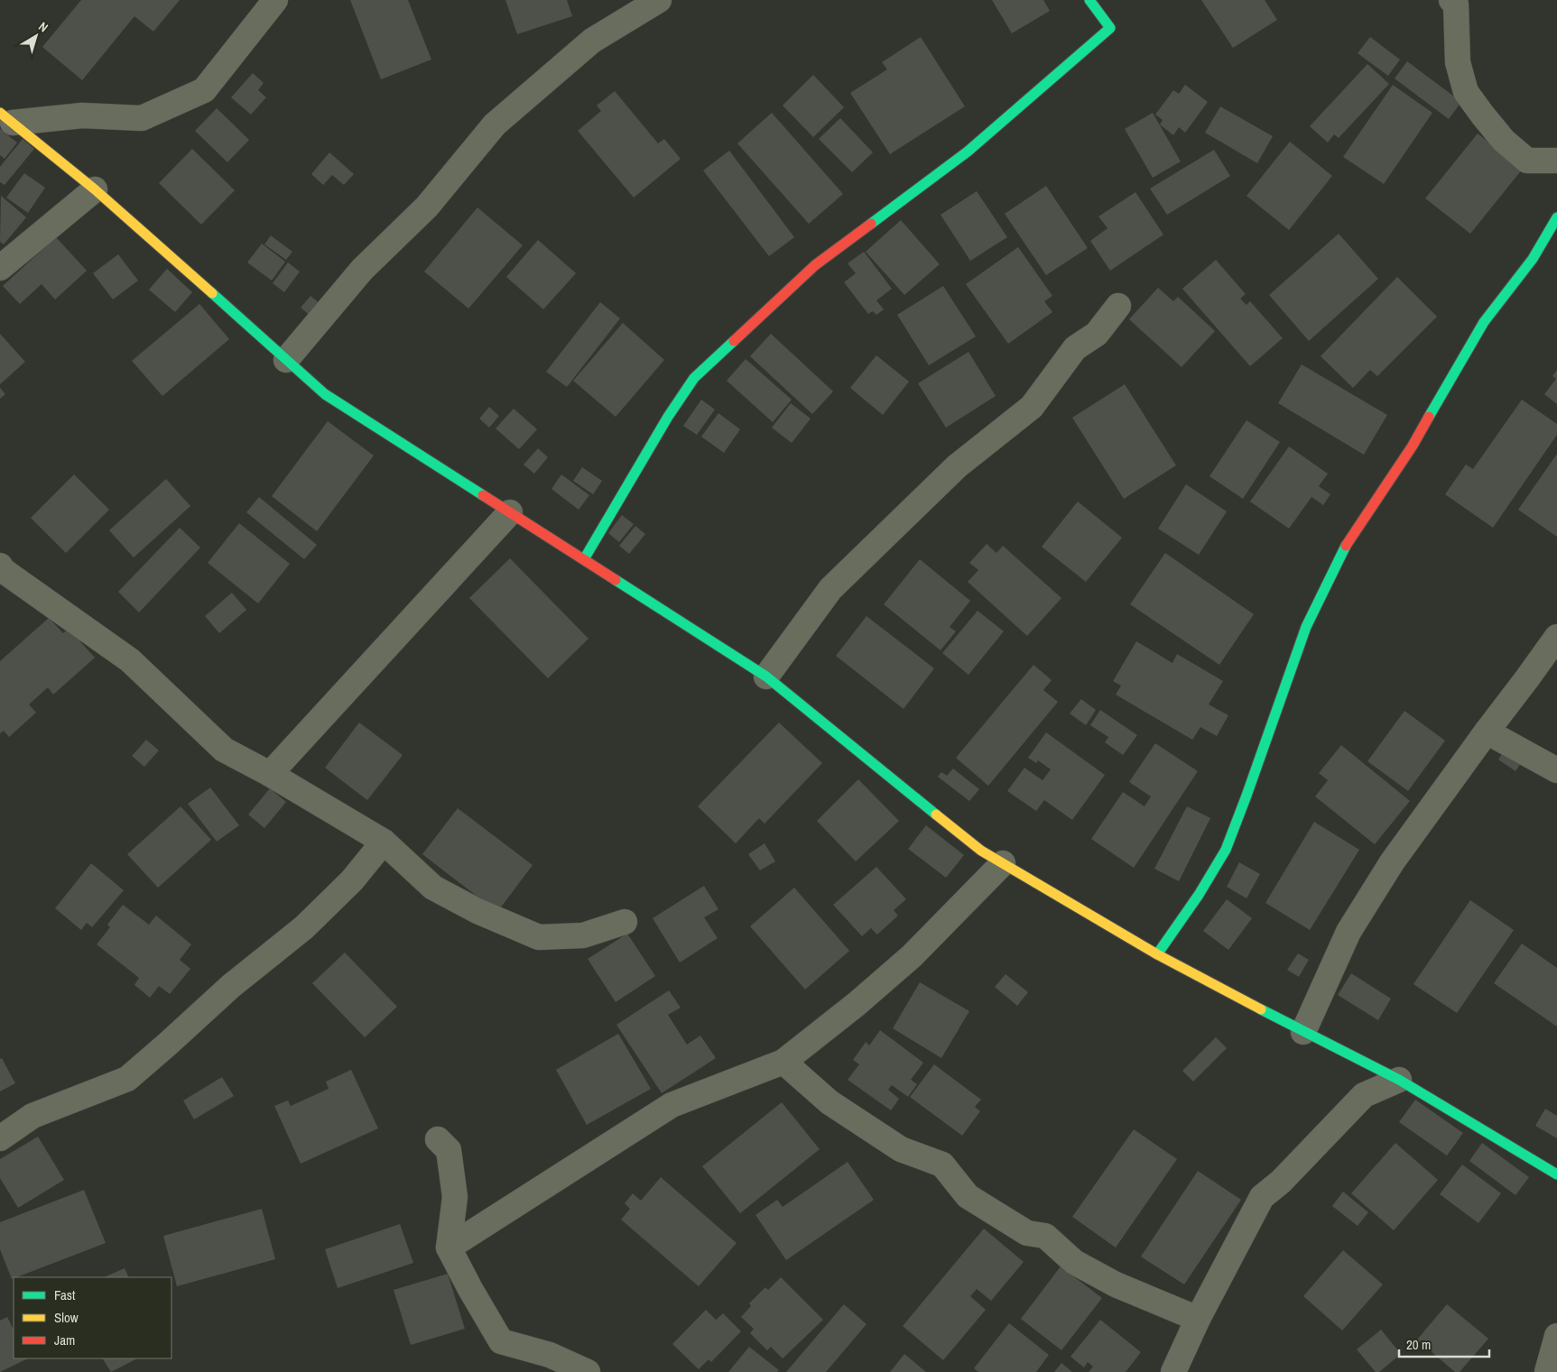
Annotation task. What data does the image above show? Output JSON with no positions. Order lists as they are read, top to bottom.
{
  "legend": ["Fast", "Slow", "Jam"],
  "scale_bar": "20 m",
  "north": "top right"
}
